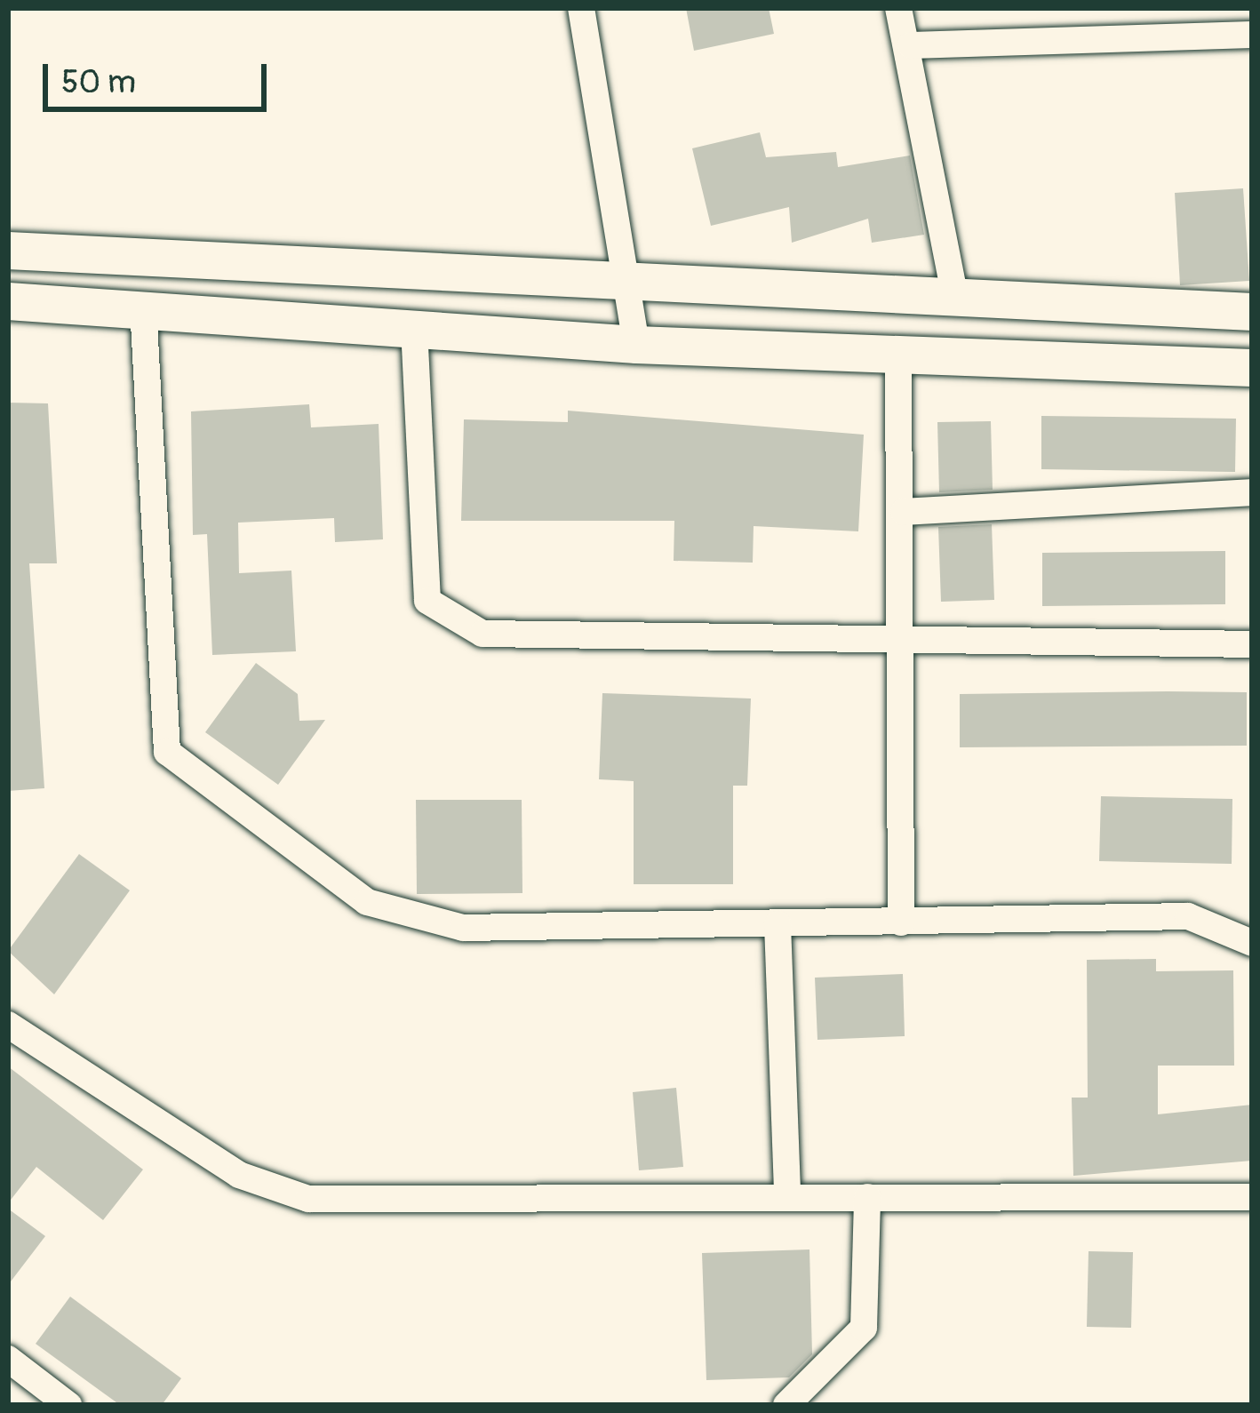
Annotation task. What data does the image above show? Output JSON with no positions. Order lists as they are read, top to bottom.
{
  "scale_bar": "50 m"
}
